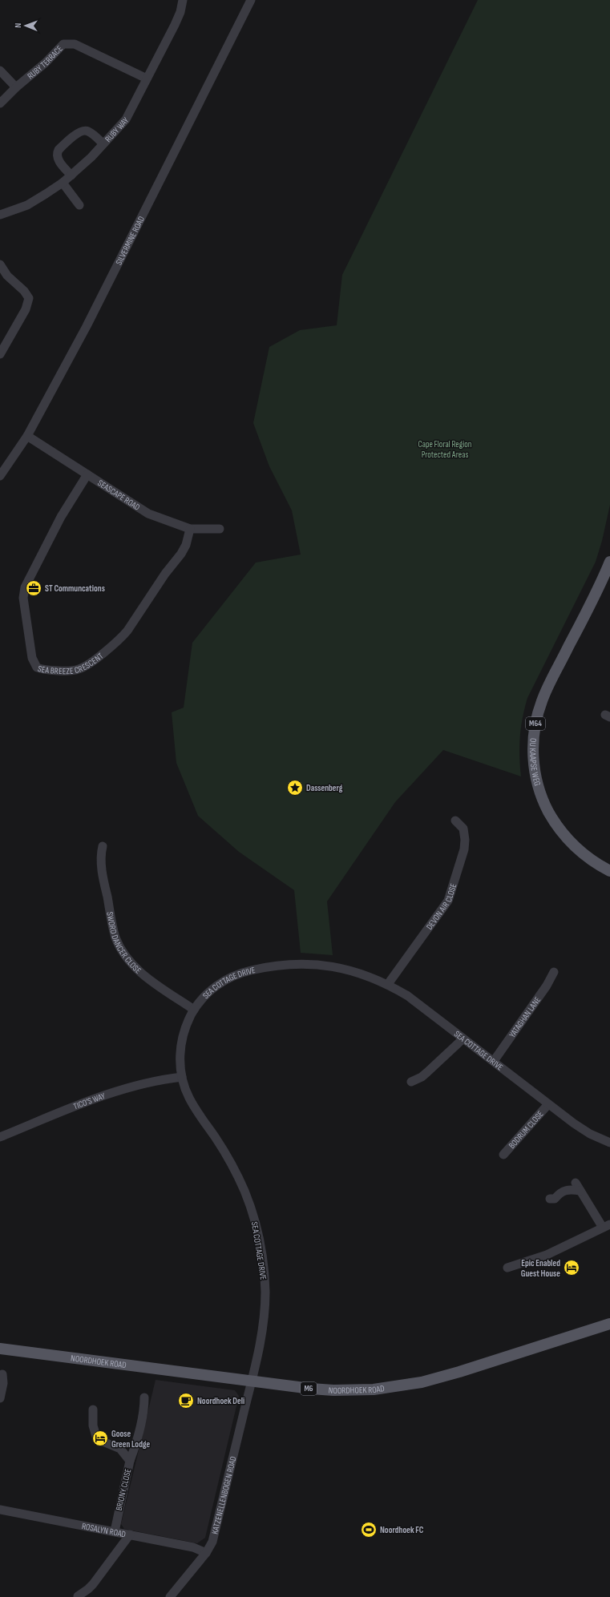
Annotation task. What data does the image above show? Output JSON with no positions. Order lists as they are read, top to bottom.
{
  "streets": {
    "main road": [
      "M64",
      "OU KAAPSE WEG",
      "NOORDHOEK ROAD",
      "M6"
    ],
    "street": [
      "RUBY TERRACE",
      "RUBY WAY",
      "SILVERMINE ROAD",
      "SEASCAPE ROAD",
      "SEA BREEZE CRESCENT",
      "DEVON AIR CLOSE",
      "SWORD DANCER CLOSE",
      "SEA COTTAGE DRIVE",
      "YATAGHAN LANE",
      "TICO'S WAY",
      "BODRUM CLOSE",
      "BRIONY CLOSE",
      "KATZENELLENBOGEN ROAD",
      "ROSALYN ROAD"
    ]
  },
  "crossings": [
    ["RUBY TERRACE", "RUBY WAY"],
    ["SILVERMINE ROAD", "SEASCAPE ROAD"],
    ["SEASCAPE ROAD", "SEA BREEZE CRESCENT"],
    ["DEVON AIR CLOSE", "SEA COTTAGE DRIVE"],
    ["SWORD DANCER CLOSE", "SEA COTTAGE DRIVE"],
    ["SEA COTTAGE DRIVE", "YATAGHAN LANE"],
    ["SEA COTTAGE DRIVE", "TICO'S WAY"],
    ["SEA COTTAGE DRIVE", "BODRUM CLOSE"],
    ["SEA COTTAGE DRIVE", "NOORDHOEK ROAD"],
    ["SEA COTTAGE DRIVE", "KATZENELLENBOGEN ROAD"],
    ["NOORDHOEK ROAD", "KATZENELLENBOGEN ROAD"],
    ["BRIONY CLOSE", "ROSALYN ROAD"],
    ["KATZENELLENBOGEN ROAD", "ROSALYN ROAD"]
  ],
  "parks": ["Cape Floral Region Protected Areas"],
  "places": {
    "office": ["ST Communcations"],
    "place": ["Dassenberg"],
    "hotel": ["Epic Enabled Guest House", "Goose Green Lodge"],
    "cafe": ["Noordhoek Deli"],
    "sports": ["Noordhoek FC"]
  },
  "north": "left"
}
